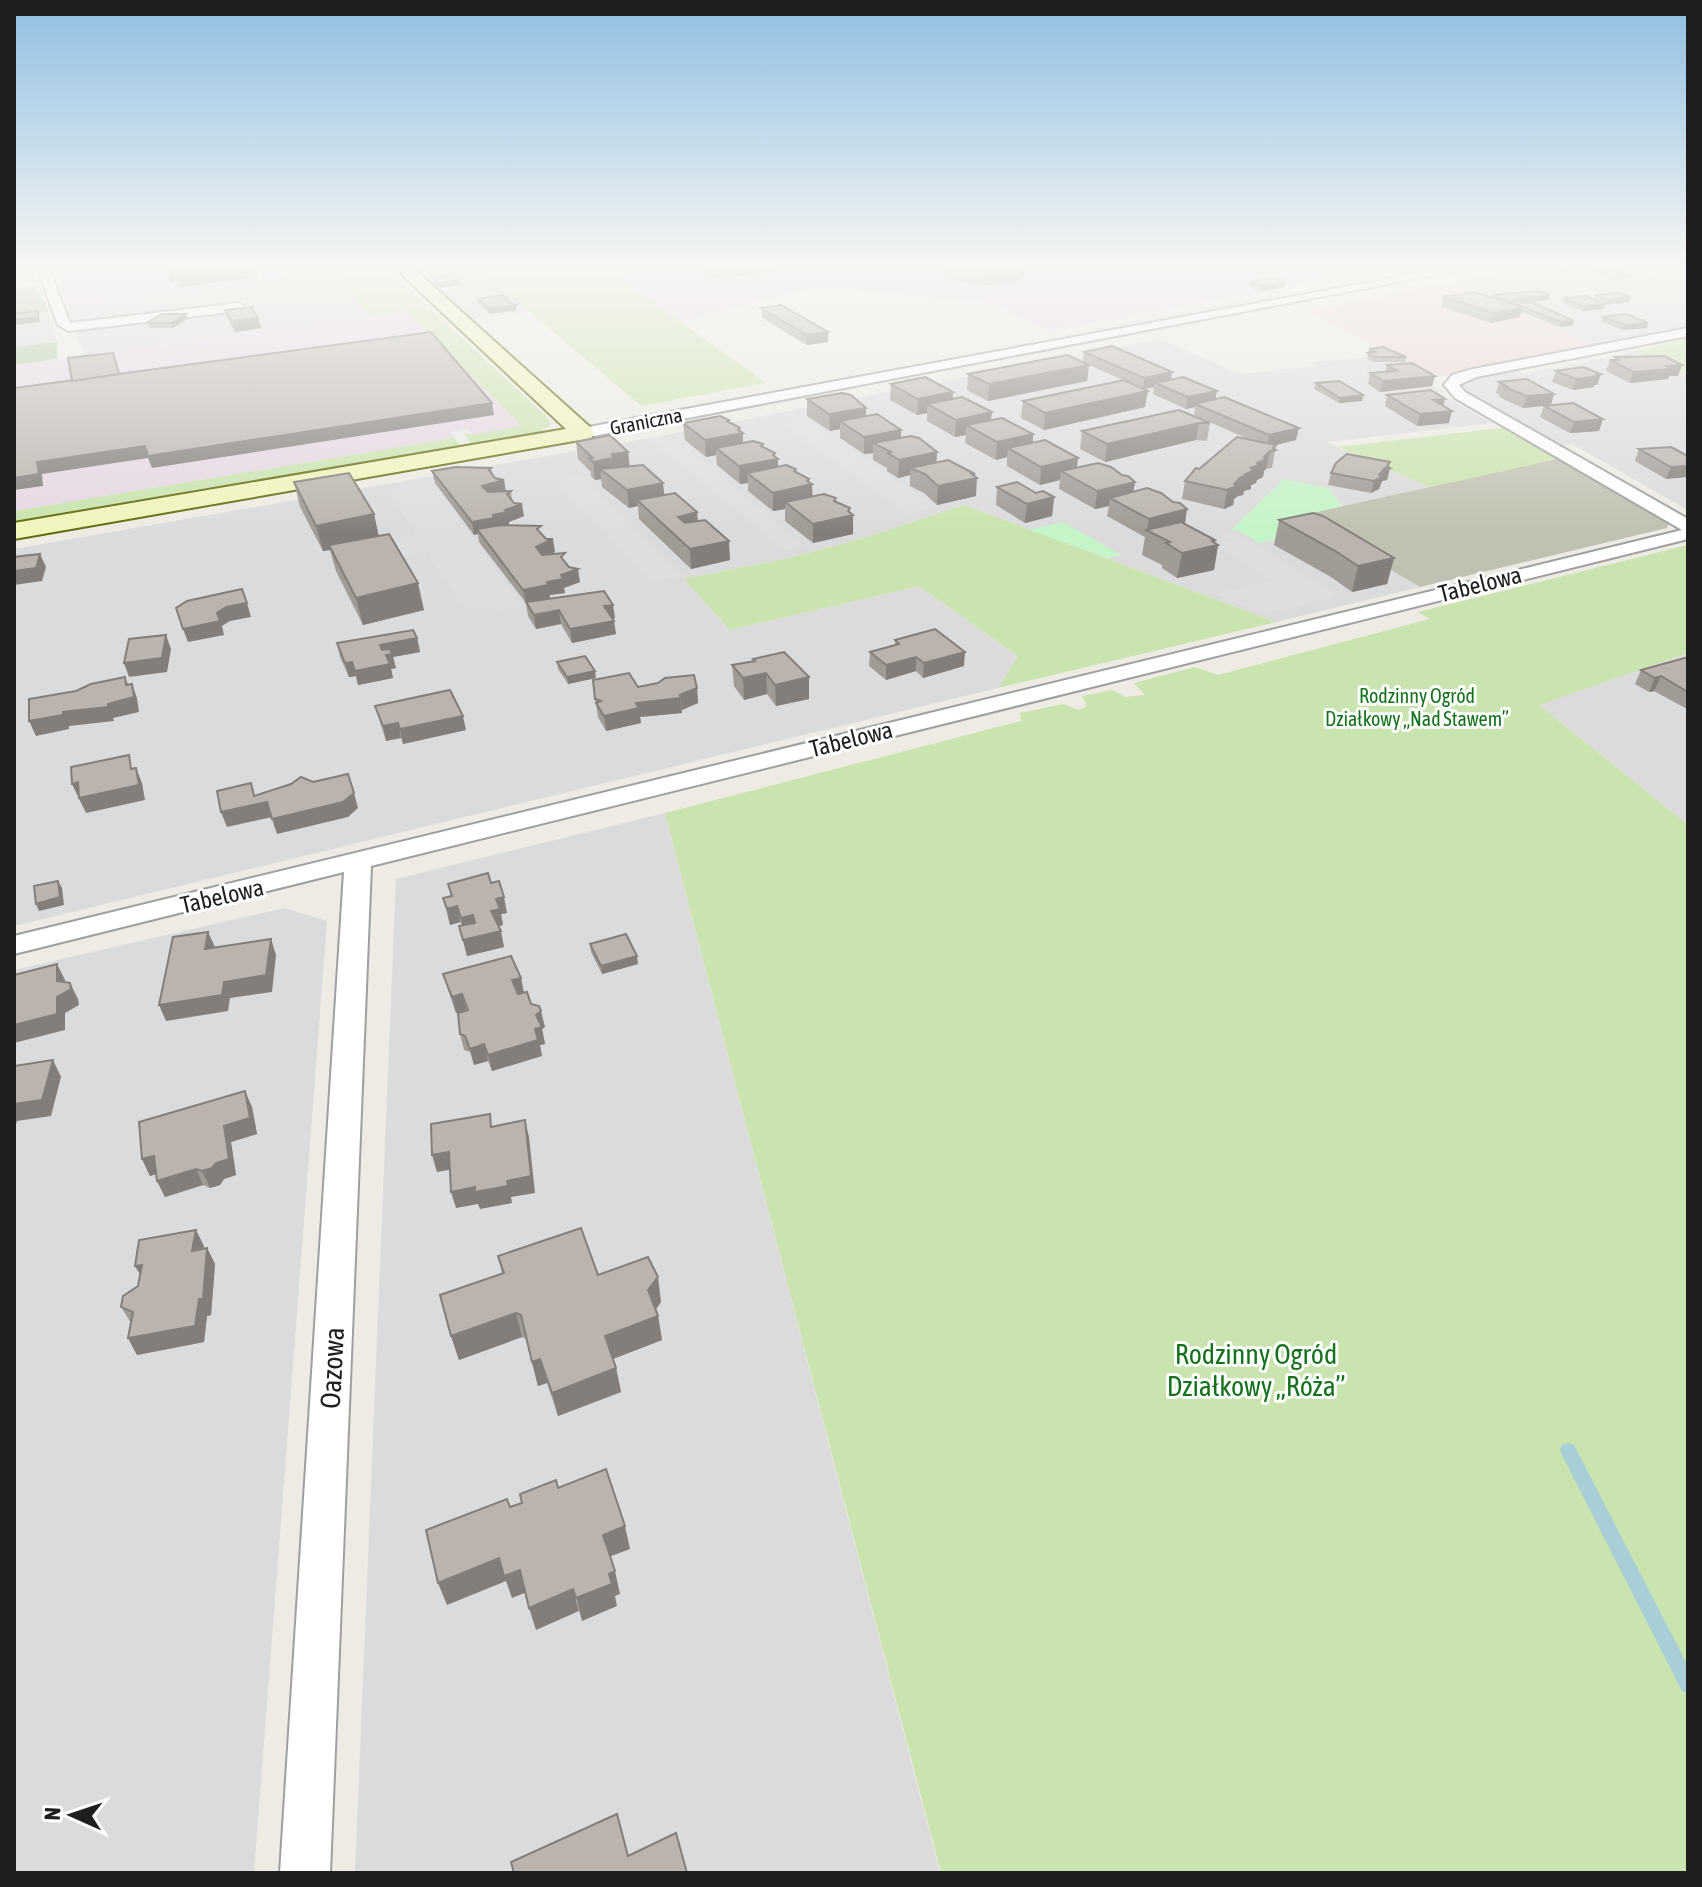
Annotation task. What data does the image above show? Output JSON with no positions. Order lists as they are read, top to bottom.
{
  "streets": {
    "street": ["Graniczna", "Tabelowa", "Oazowa"]
  },
  "crossings": [
    ["Tabelowa", "Oazowa"]
  ],
  "parks": ["Rodzinny Ogród Działkowy „Nad Stawem”", "Rodzinny Ogród Działkowy „Róża”"],
  "north": "left"
}
